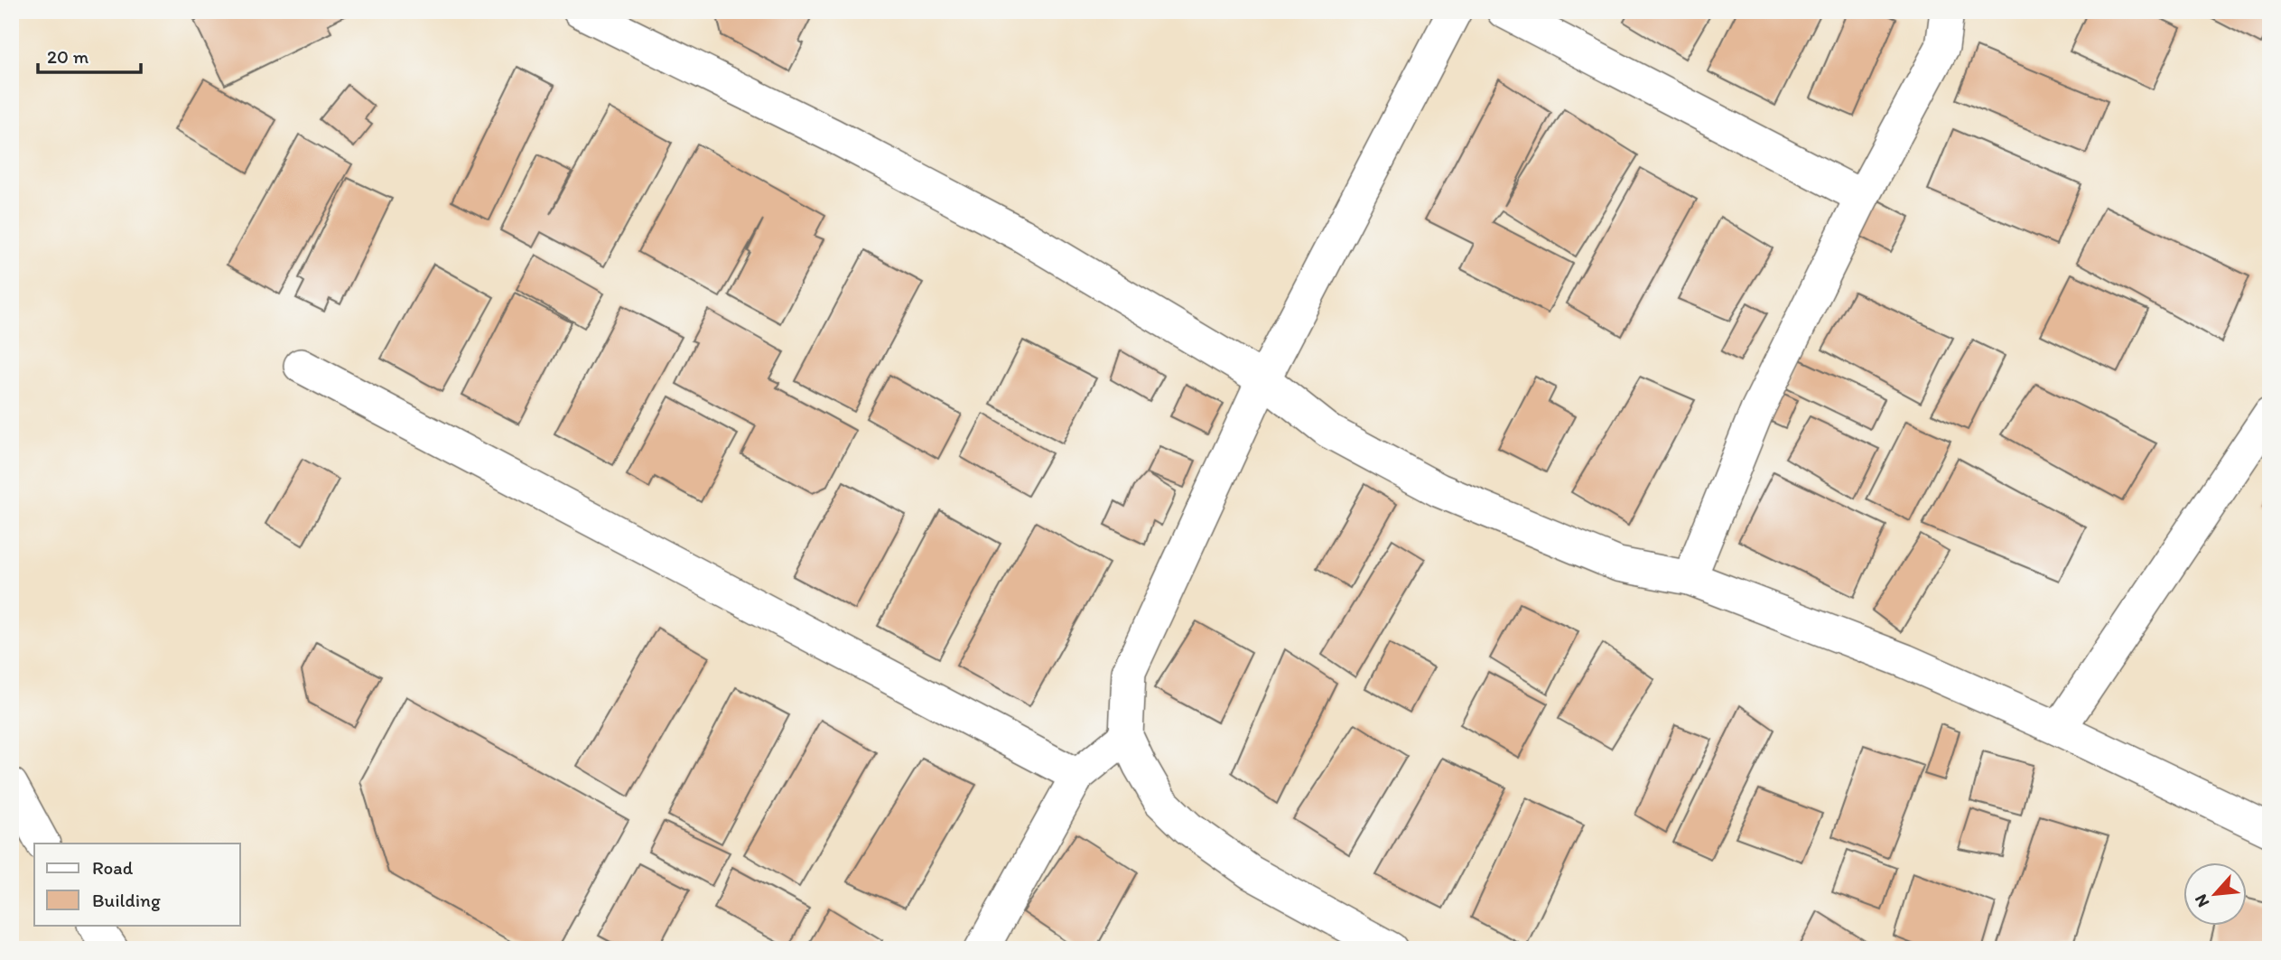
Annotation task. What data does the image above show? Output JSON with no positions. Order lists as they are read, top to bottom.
{
  "legend": ["Road", "Building"],
  "scale_bar": "20 m",
  "north": "bottom left"
}
